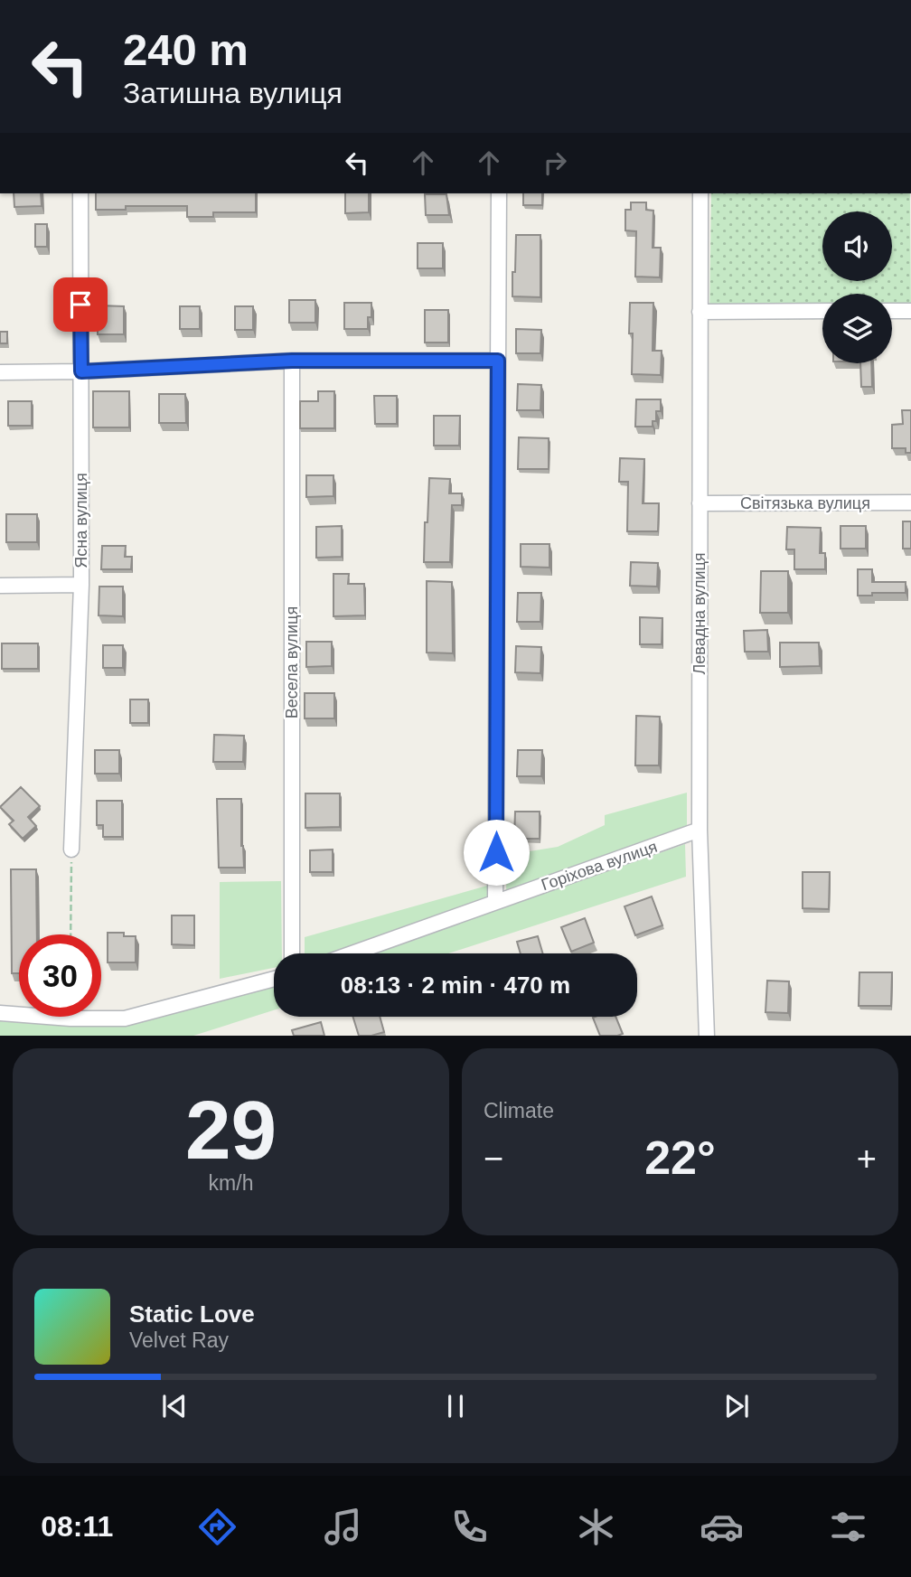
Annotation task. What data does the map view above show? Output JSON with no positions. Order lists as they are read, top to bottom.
{
  "streets": {
    "street": [
      "Світязька вулиця",
      "Ясна вулиця",
      "Левадна вулиця",
      "Весела вулиця",
      "Горіхова вулиця"
    ]
  },
  "crossings": [
    ["Світязька вулиця", "Левадна вулиця"],
    ["Левадна вулиця", "Горіхова вулиця"]
  ],
  "page": {
    "turn": ["240 m", "Затишна вулиця"],
    "limit": "30",
    "trip": "08:13 · 2 min · 470 m",
    "tile": [
      ["29", "km/h"],
      "Climate"
    ],
    "heat": ["−", "22°", "+"],
    "song": ["Static Love", "Velvet Ray"],
    "tabs": "08:11"
  }
}
